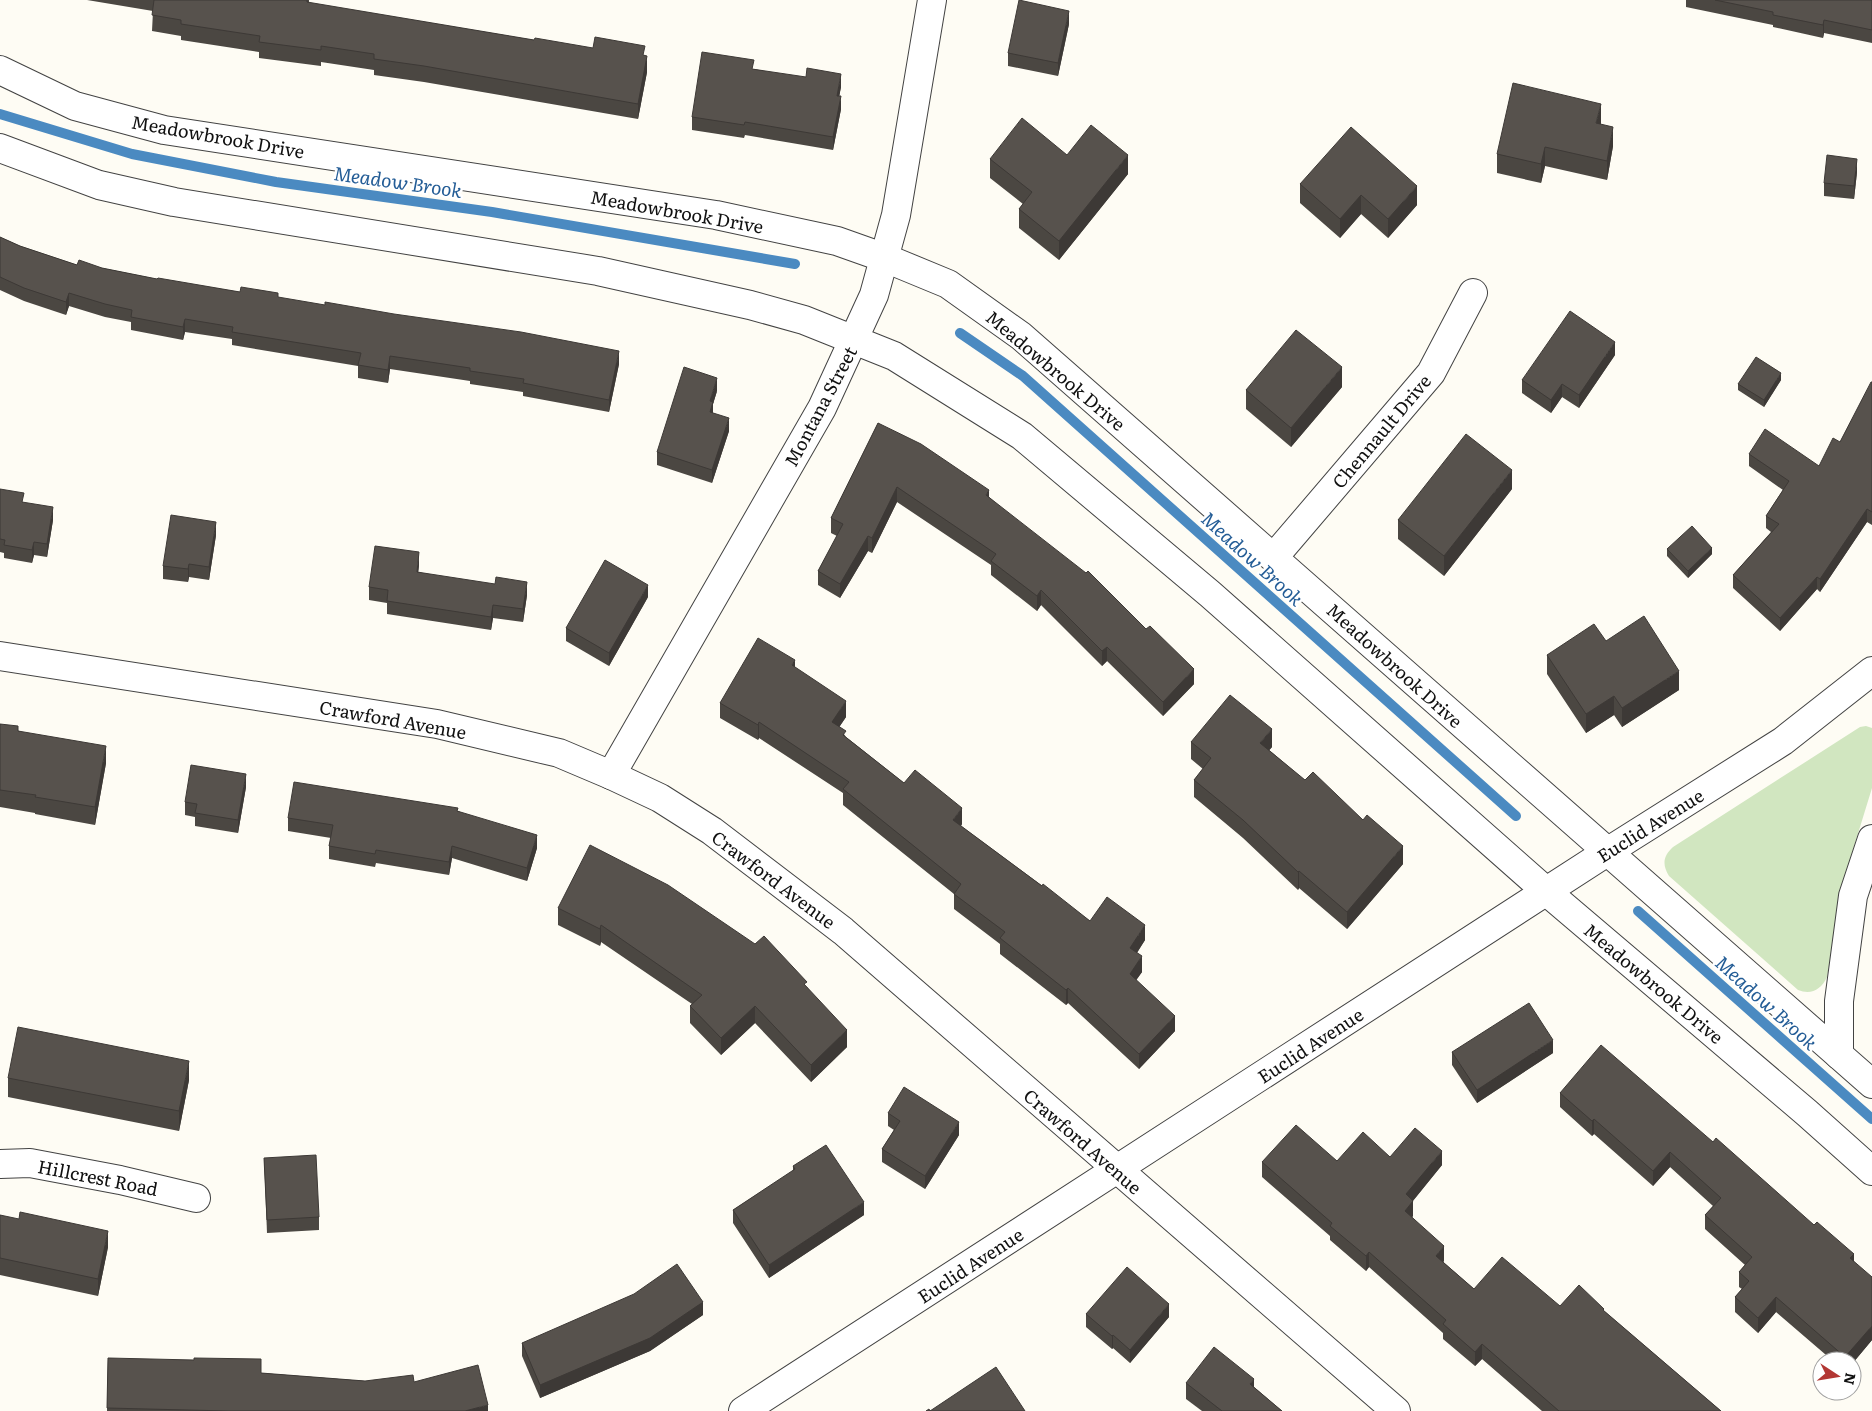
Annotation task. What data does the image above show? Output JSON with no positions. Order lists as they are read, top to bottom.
{
  "streets": {
    "street": [
      "Meadowbrook Drive",
      "Montana Street",
      "Chennault Drive",
      "Crawford Avenue",
      "Euclid Avenue",
      "Hillcrest Road"
    ]
  },
  "crossings": [
    ["Meadowbrook Drive", "Montana Street"],
    ["Meadowbrook Drive", "Chennault Drive"],
    ["Meadowbrook Drive", "Euclid Avenue"],
    ["Montana Street", "Crawford Avenue"],
    ["Crawford Avenue", "Euclid Avenue"]
  ],
  "water": ["Meadow Brook"],
  "north": "right"
}
